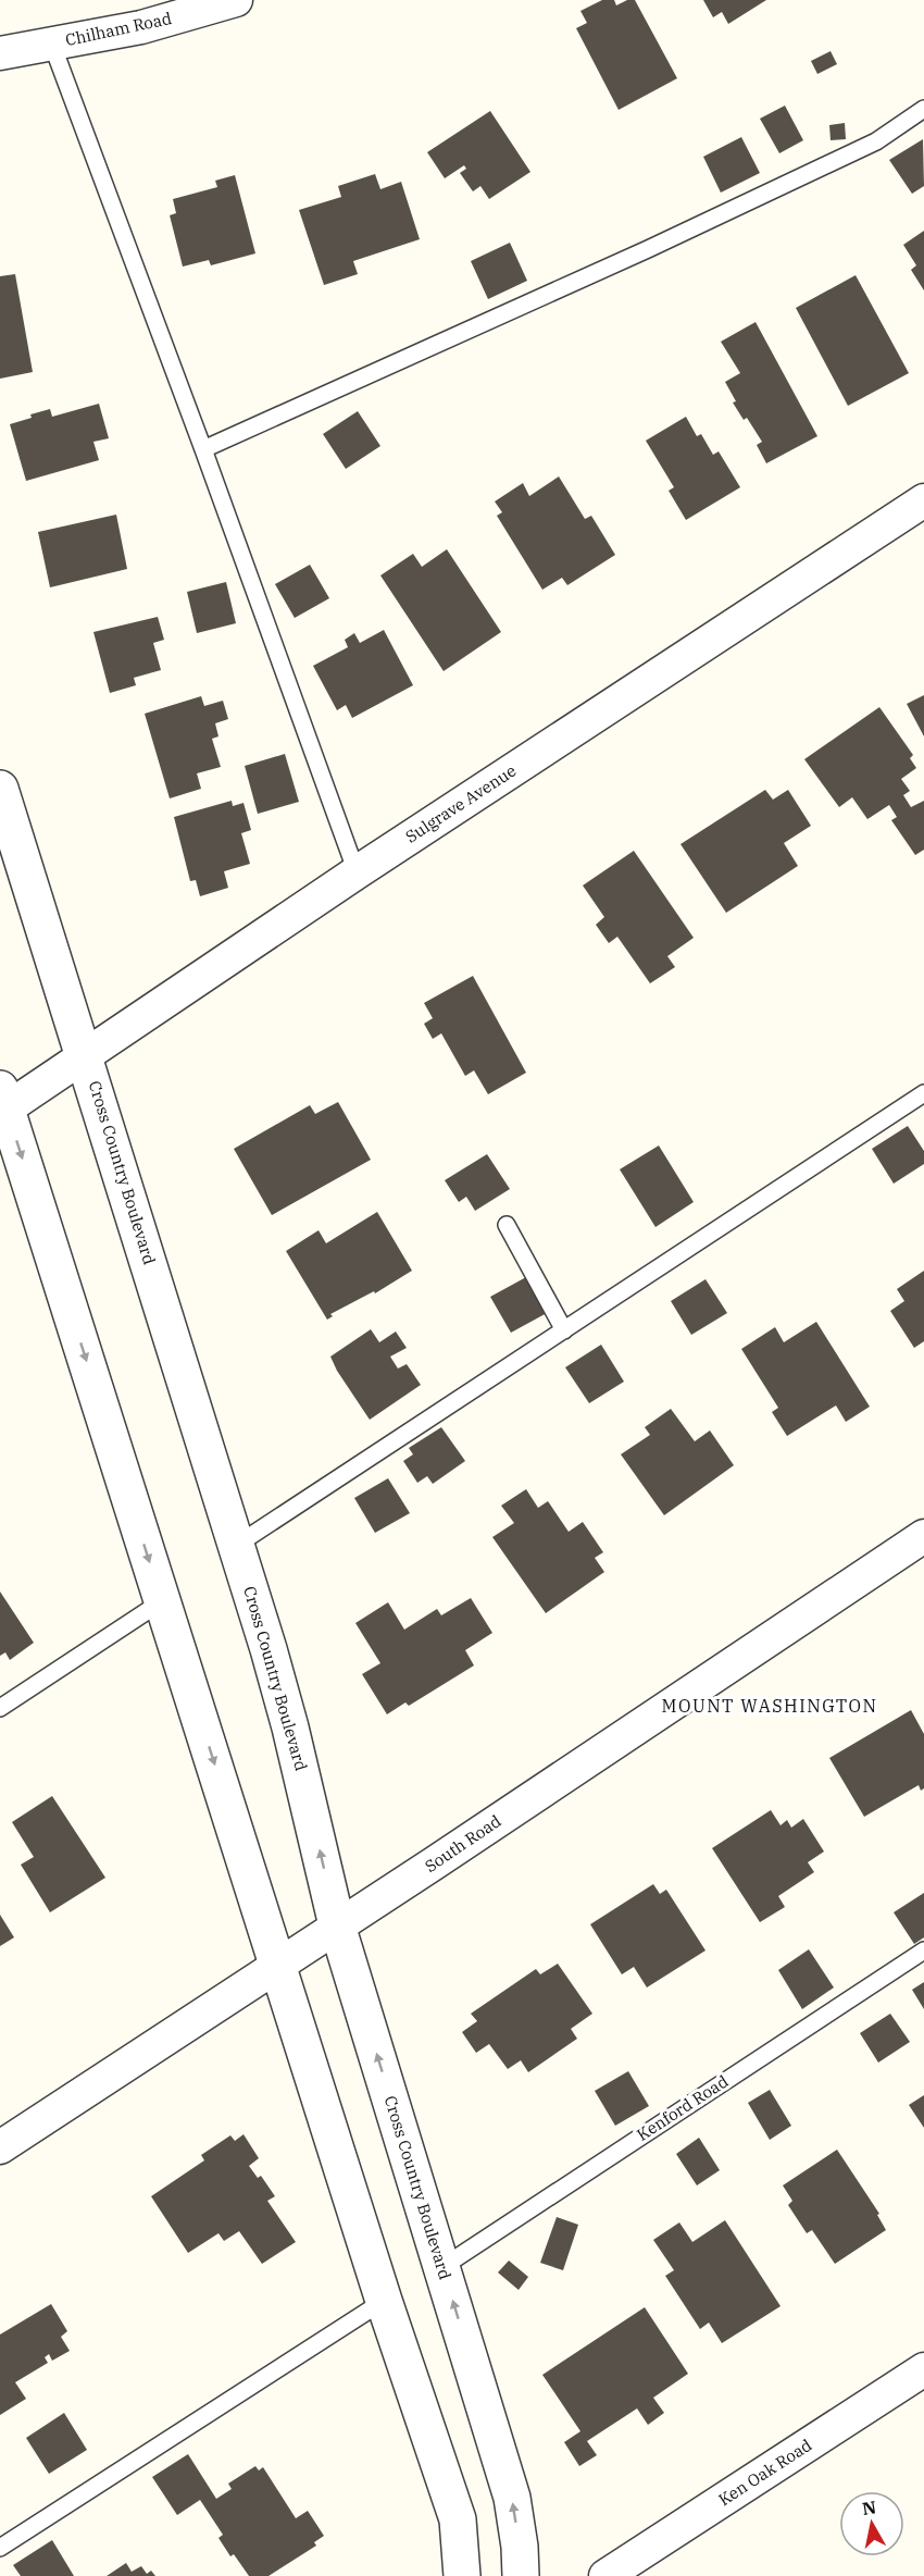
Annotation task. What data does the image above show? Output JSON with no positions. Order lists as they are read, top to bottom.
{
  "streets": {
    "street": [
      "Chilham Road",
      "Sulgrave Avenue",
      "Cross Country Boulevard",
      "South Road",
      "Ken Oak Road"
    ],
    "lane": ["Kenford Road"]
  },
  "crossings": [
    ["Sulgrave Avenue", "Cross Country Boulevard"],
    ["Cross Country Boulevard", "South Road"],
    ["Cross Country Boulevard", "Kenford Road"]
  ],
  "districts": ["MOUNT WASHINGTON"],
  "north": "top"
}
